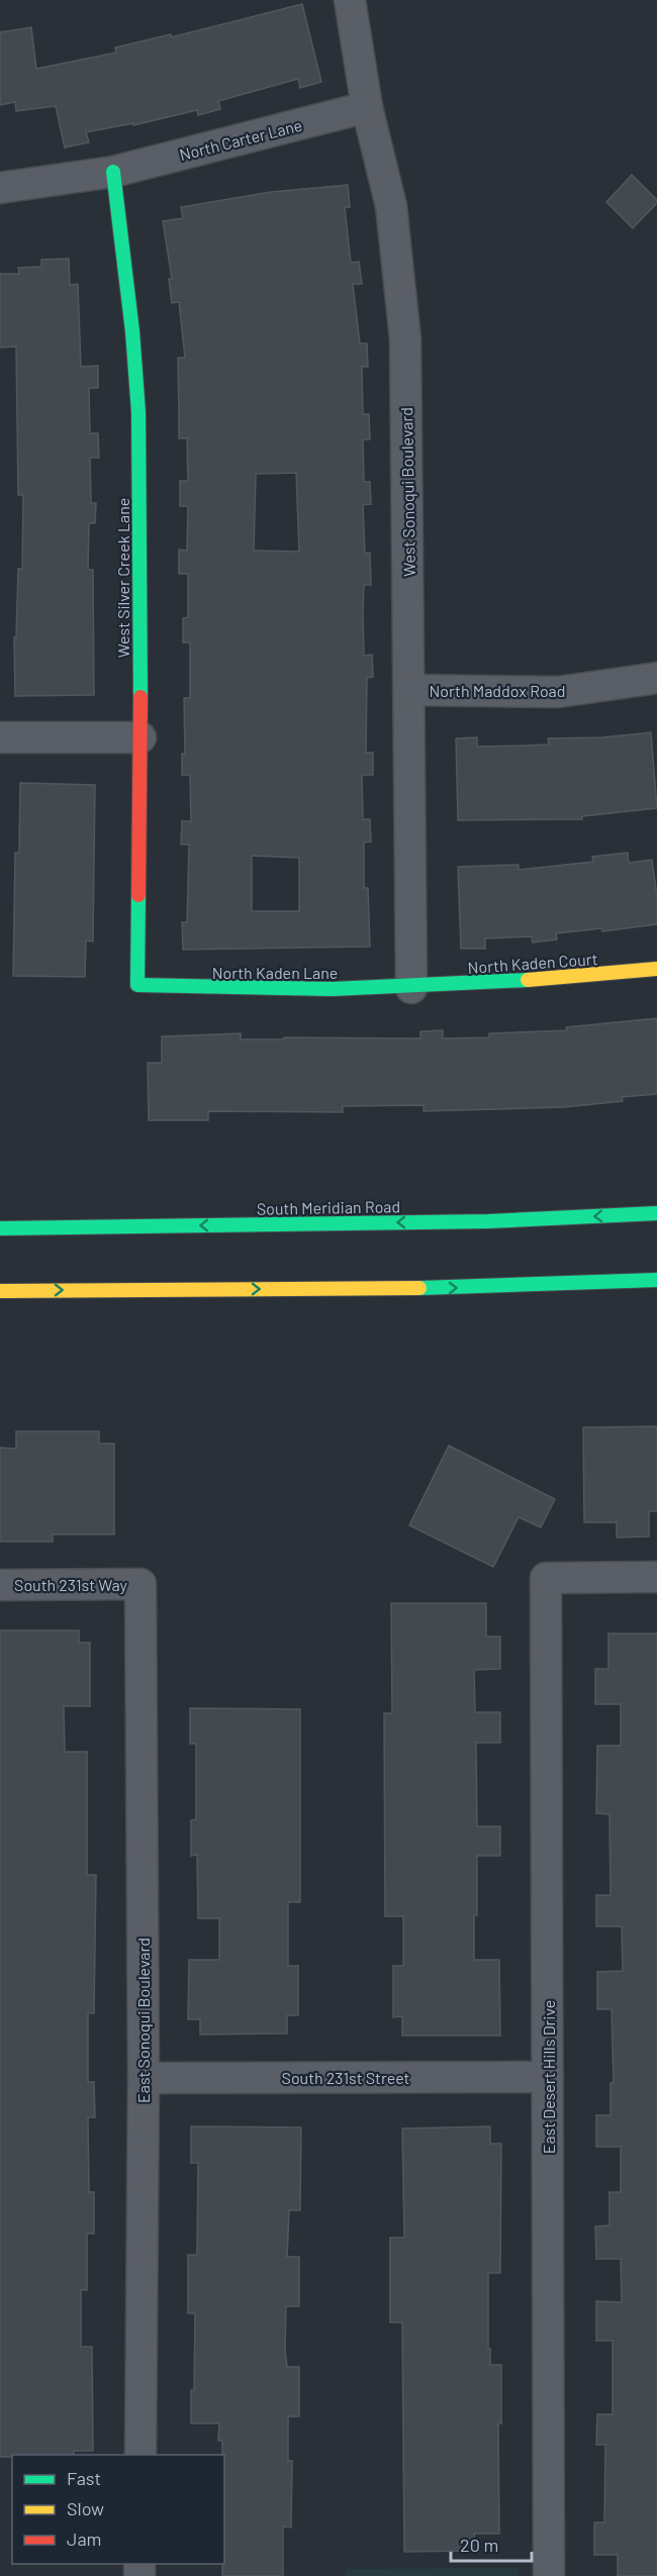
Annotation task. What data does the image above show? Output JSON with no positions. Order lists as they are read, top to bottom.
{
  "streets": {
    "street": [
      "North Carter Lane",
      "West Sonoqui Boulevard",
      "West Silver Creek Lane",
      "North Maddox Road",
      "North Kaden Court",
      "North Kaden Lane",
      "South Meridian Road",
      "South 231st Way",
      "East Sonoqui Boulevard",
      "South 231st Street",
      "East Desert Hills Drive"
    ]
  },
  "crossings": [
    ["North Carter Lane", "West Sonoqui Boulevard"],
    ["North Carter Lane", "West Silver Creek Lane"],
    ["West Sonoqui Boulevard", "North Maddox Road"],
    ["West Sonoqui Boulevard", "North Kaden Court"],
    ["West Sonoqui Boulevard", "North Kaden Lane"],
    ["West Silver Creek Lane", "North Kaden Lane"],
    ["North Kaden Court", "North Kaden Lane"],
    ["South 231st Way", "East Sonoqui Boulevard"],
    ["East Sonoqui Boulevard", "South 231st Street"],
    ["South 231st Street", "East Desert Hills Drive"]
  ],
  "legend": ["Fast", "Slow", "Jam"],
  "scale_bar": "20 m"
}
